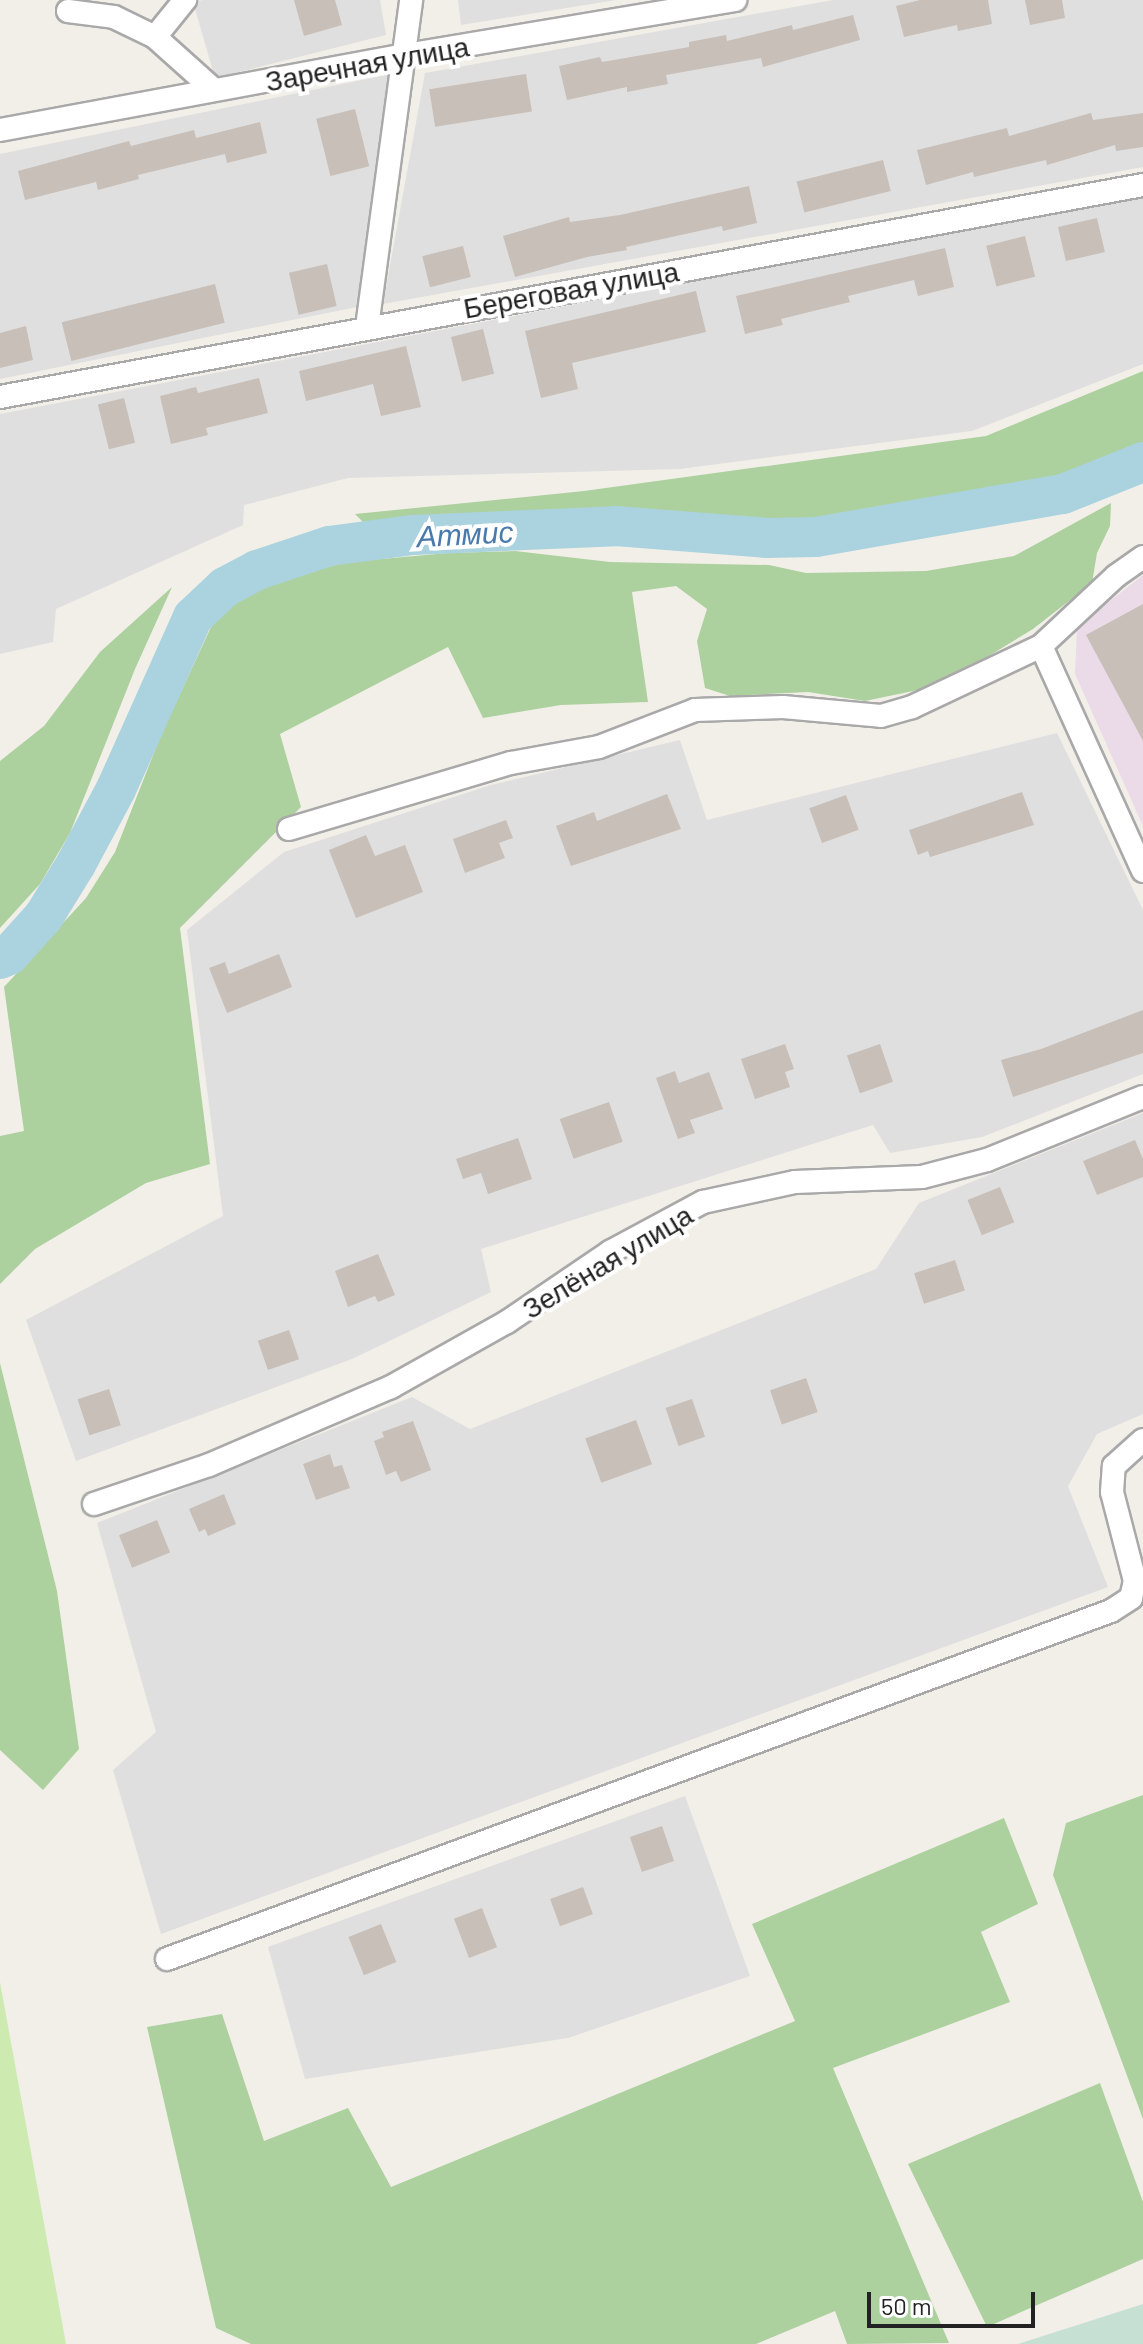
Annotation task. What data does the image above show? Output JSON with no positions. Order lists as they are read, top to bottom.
{
  "streets": {
    "street": ["Заречная улица", "Береговая улица", "Зелёная улица"]
  },
  "water": ["Атмис"],
  "scale_bar": "50 m"
}
